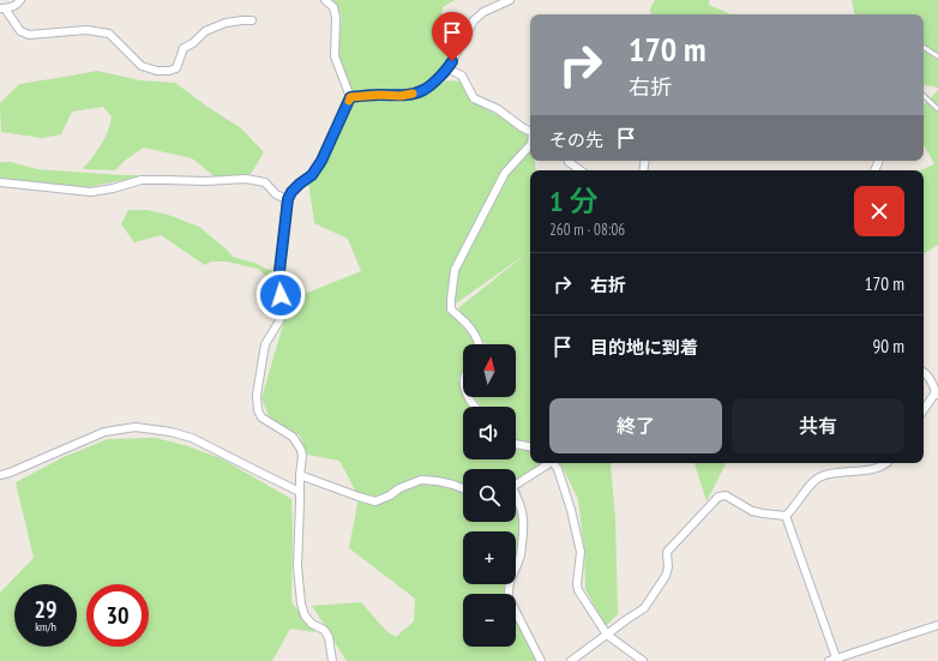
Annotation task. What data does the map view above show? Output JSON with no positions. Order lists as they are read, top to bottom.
{
  "north": "top",
  "page": {
    "turn": ["170 m", "右折"],
    "then": "その先",
    "heading": ["1 分", "260 m · 08:06"],
    "list": [
      {
        "name": "右折",
        "value": "170 m"
      },
      {
        "name": "目的地に到着",
        "value": "90 m"
      }
    ],
    "map_buttons": ["+", "−"],
    "buttons": ["終了", "共有"],
    "speed": "29 km/h",
    "limit": "30"
  }
}
